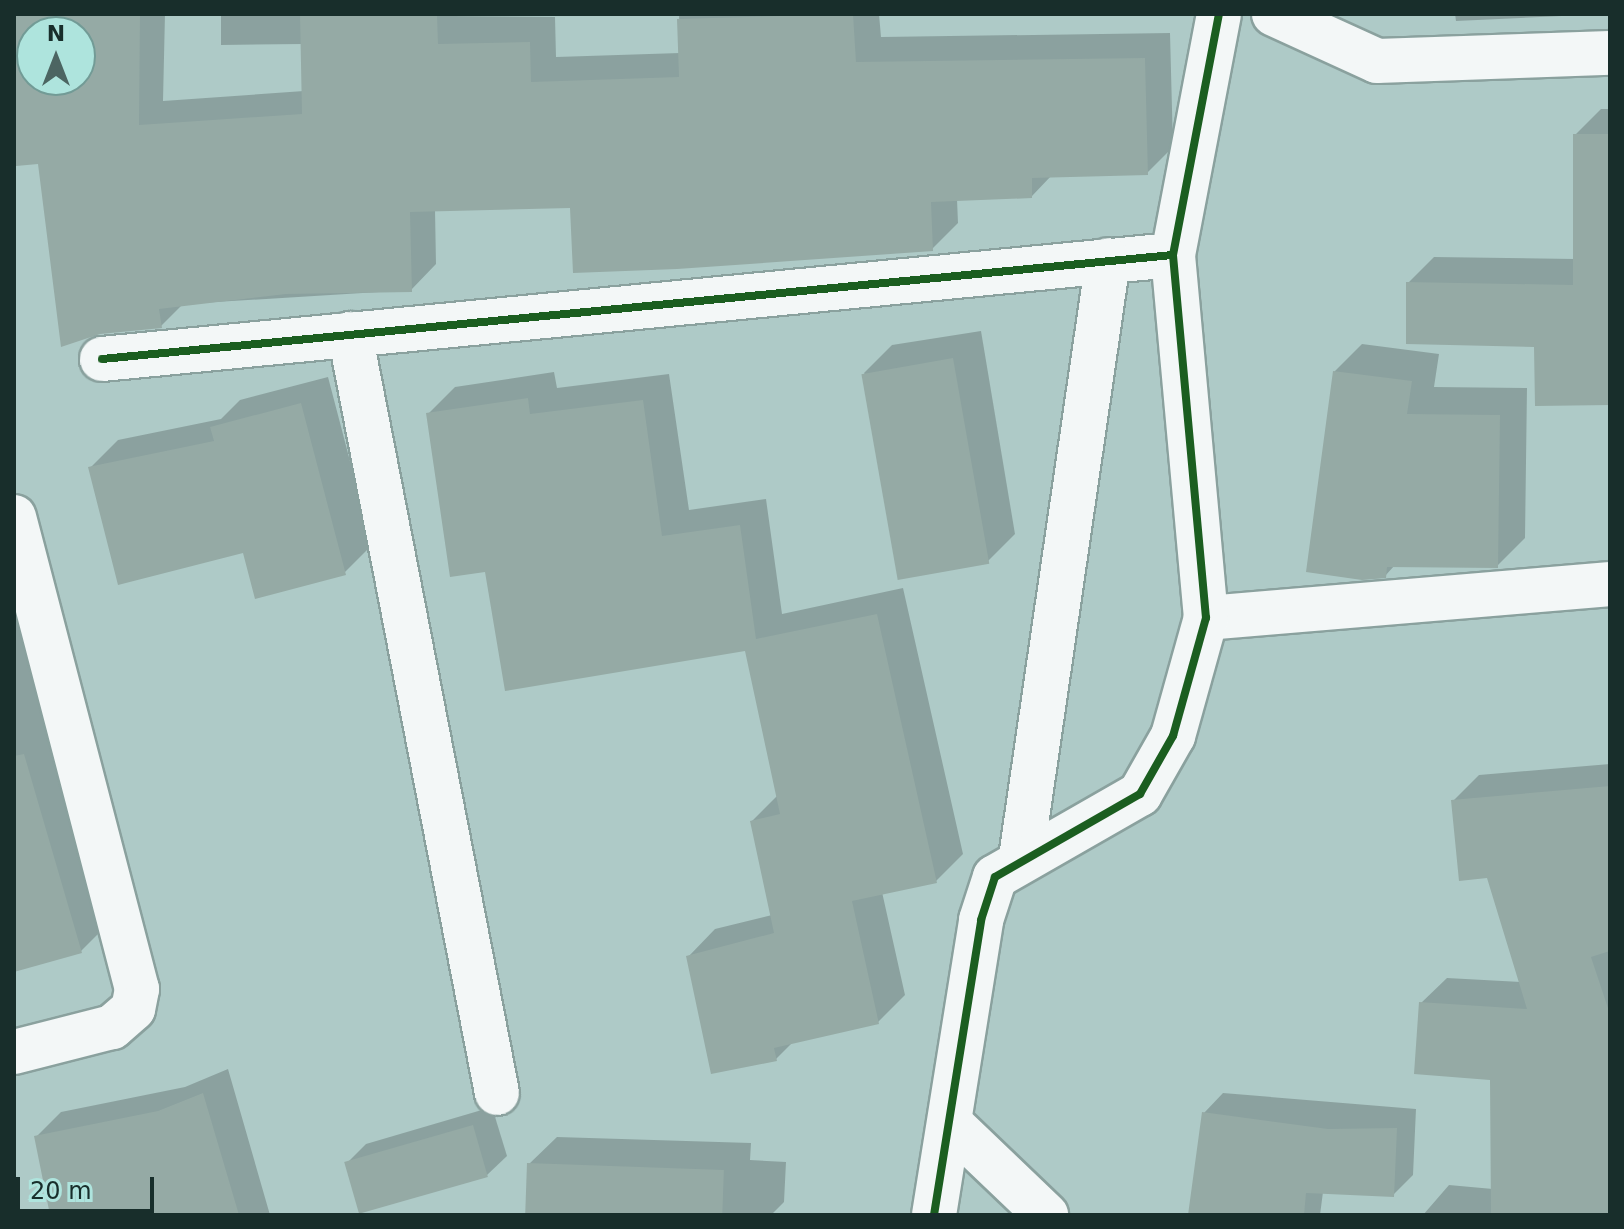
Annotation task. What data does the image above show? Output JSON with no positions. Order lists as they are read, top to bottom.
{
  "scale_bar": "20 m",
  "north": "top"
}
